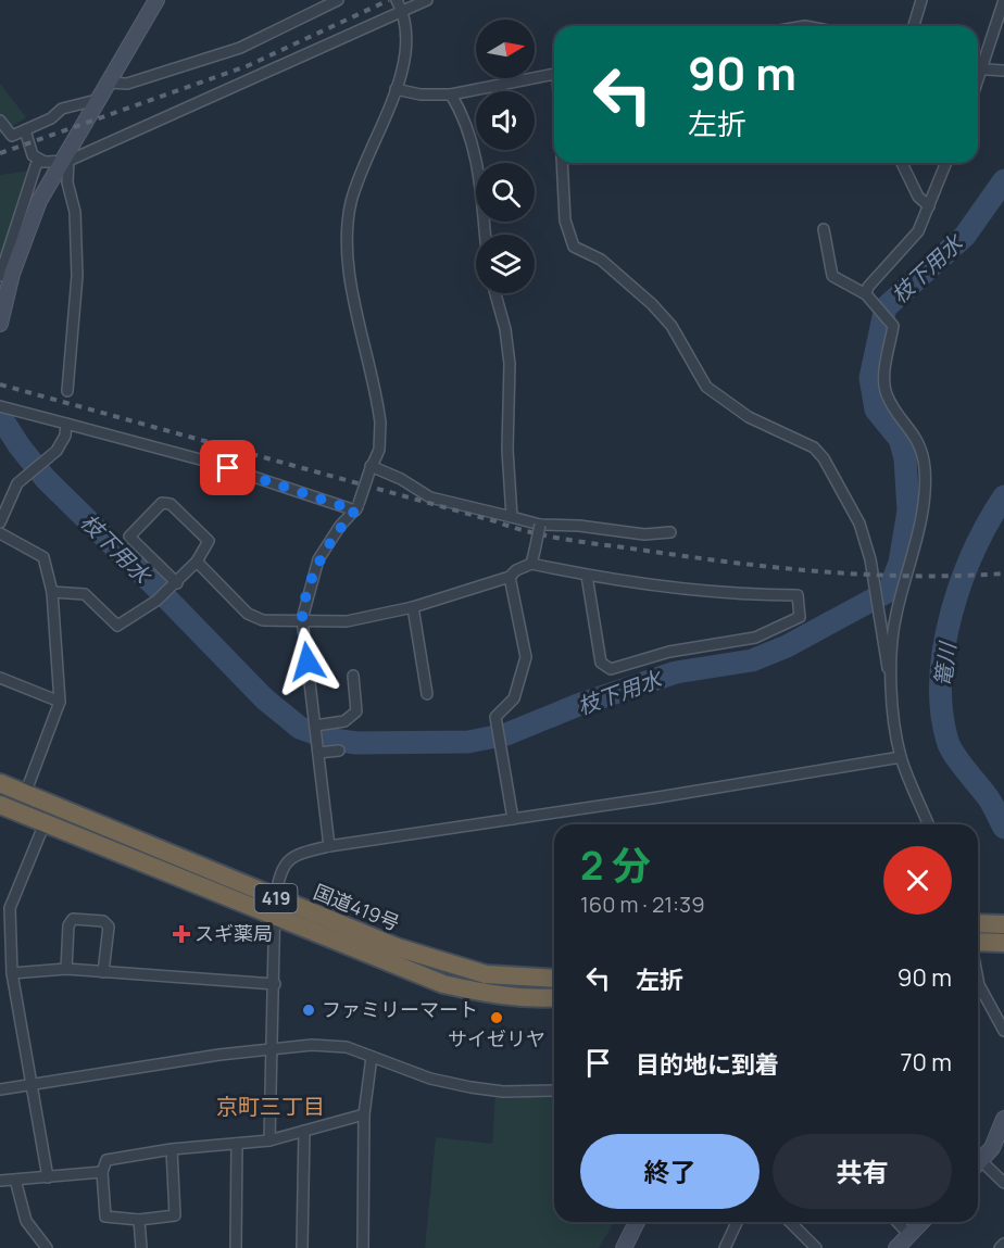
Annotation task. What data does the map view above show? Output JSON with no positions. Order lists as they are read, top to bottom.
{
  "streets": {
    "highway": ["419", "国道419号"]
  },
  "districts": ["京町三丁目"],
  "water": ["枝下用水", "篭川"],
  "places": {
    "health": ["スギ薬局"],
    "other": ["ファミリーマート", "サイゼリヤ"]
  },
  "north": "right",
  "page": {
    "turn": ["90 m", "左折"],
    "heading": ["2 分", "160 m · 21:39"],
    "list": [
      {
        "name": "左折",
        "value": "90 m"
      },
      {
        "name": "目的地に到着",
        "value": "70 m"
      }
    ],
    "buttons": ["終了", "共有"]
  }
}
